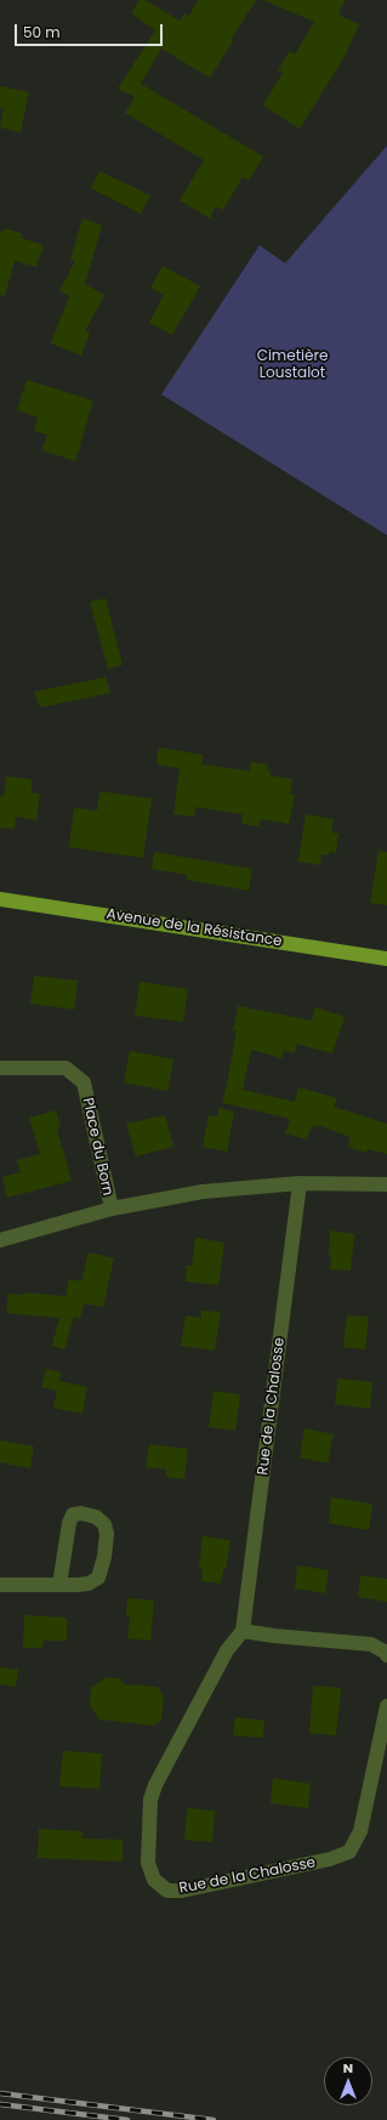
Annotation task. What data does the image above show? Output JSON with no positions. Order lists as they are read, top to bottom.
{
  "streets": {
    "main road": ["Avenue de la Résistance"],
    "street": ["Place du Born", "Rue de la Chalosse"]
  },
  "parks": ["Cimetière Loustalot"],
  "scale_bar": "50 m",
  "north": "top"
}
